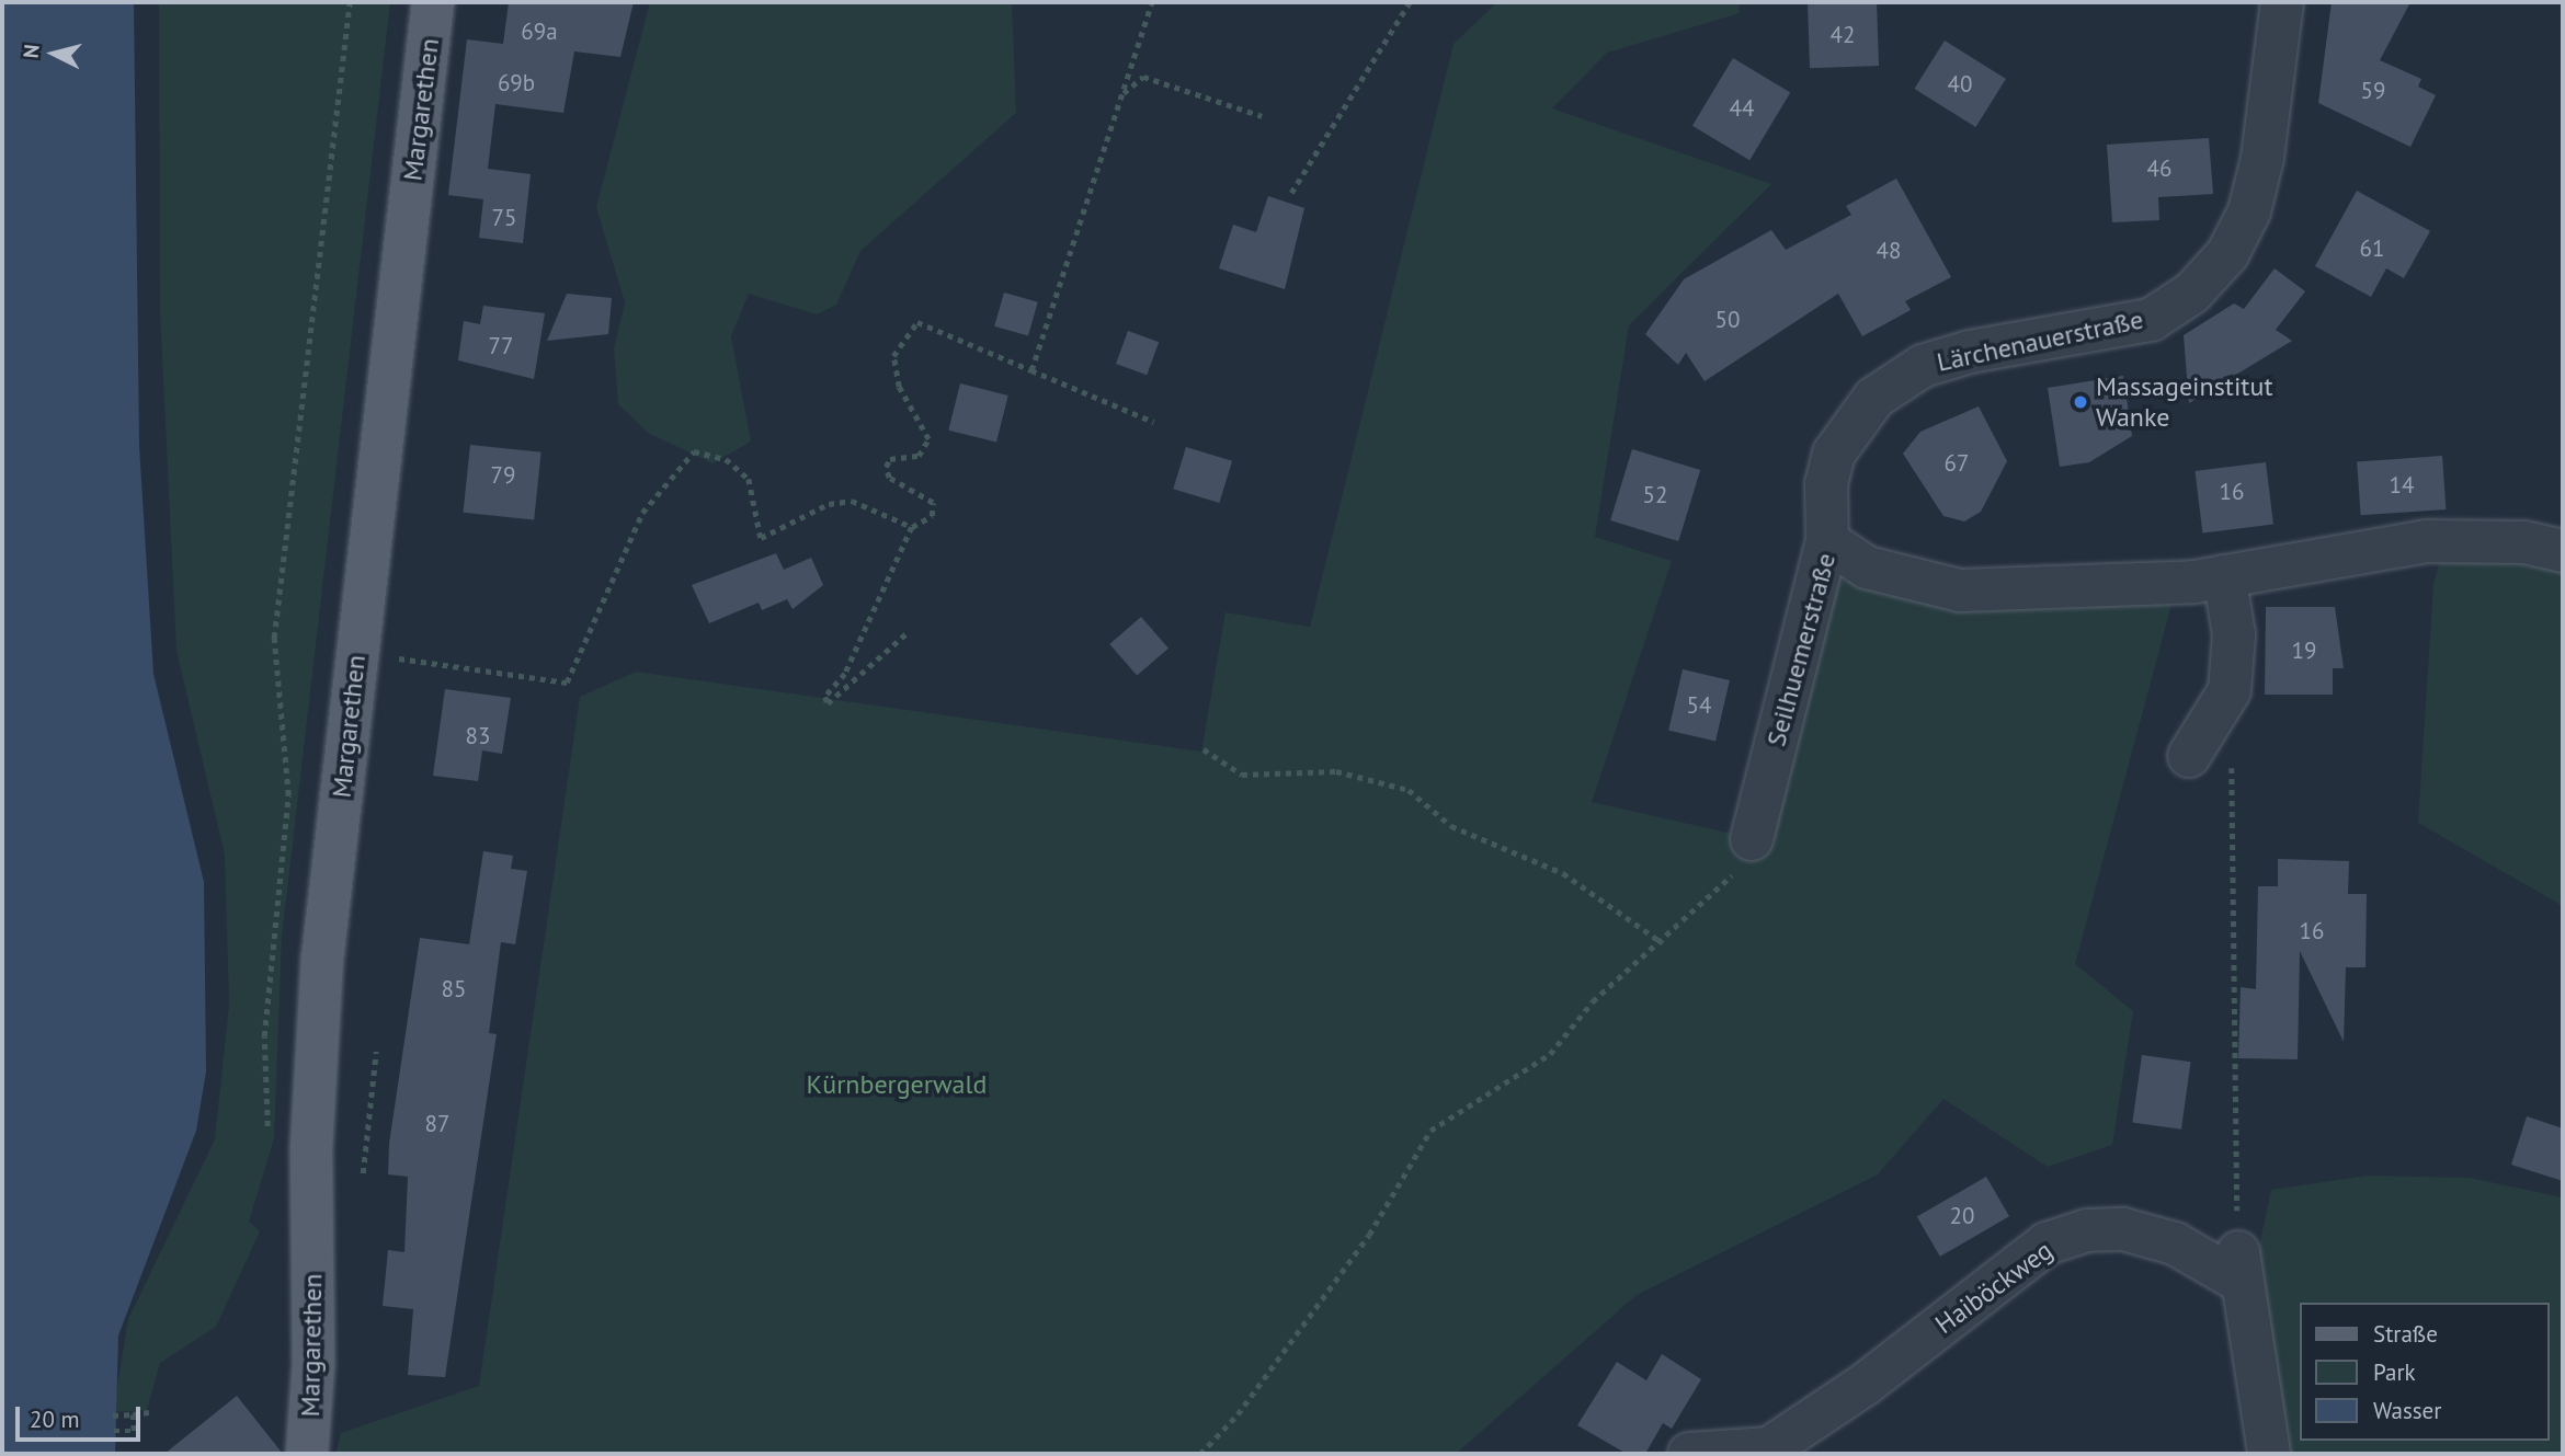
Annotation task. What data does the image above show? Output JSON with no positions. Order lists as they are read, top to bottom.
{
  "streets": {
    "main road": ["Margarethen"],
    "street": ["Lärchenauerstraße", "Seilhuemerstraße", "Haiböckweg"]
  },
  "crossings": [
    ["Lärchenauerstraße", "Seilhuemerstraße"]
  ],
  "parks": ["Kürnbergerwald"],
  "places": ["Massageinstitut Wanke"],
  "house_numbers": [
    "69a",
    "42",
    "69b",
    "40",
    "59",
    "44",
    "46",
    "75",
    "61",
    "48",
    "50",
    "77",
    "67",
    "79",
    "14",
    "16",
    "52",
    "19",
    "54",
    "83",
    "16",
    "85",
    "87",
    "20"
  ],
  "legend": ["Straße", "Park", "Wasser"],
  "scale_bar": "20 m",
  "north": "left"
}
